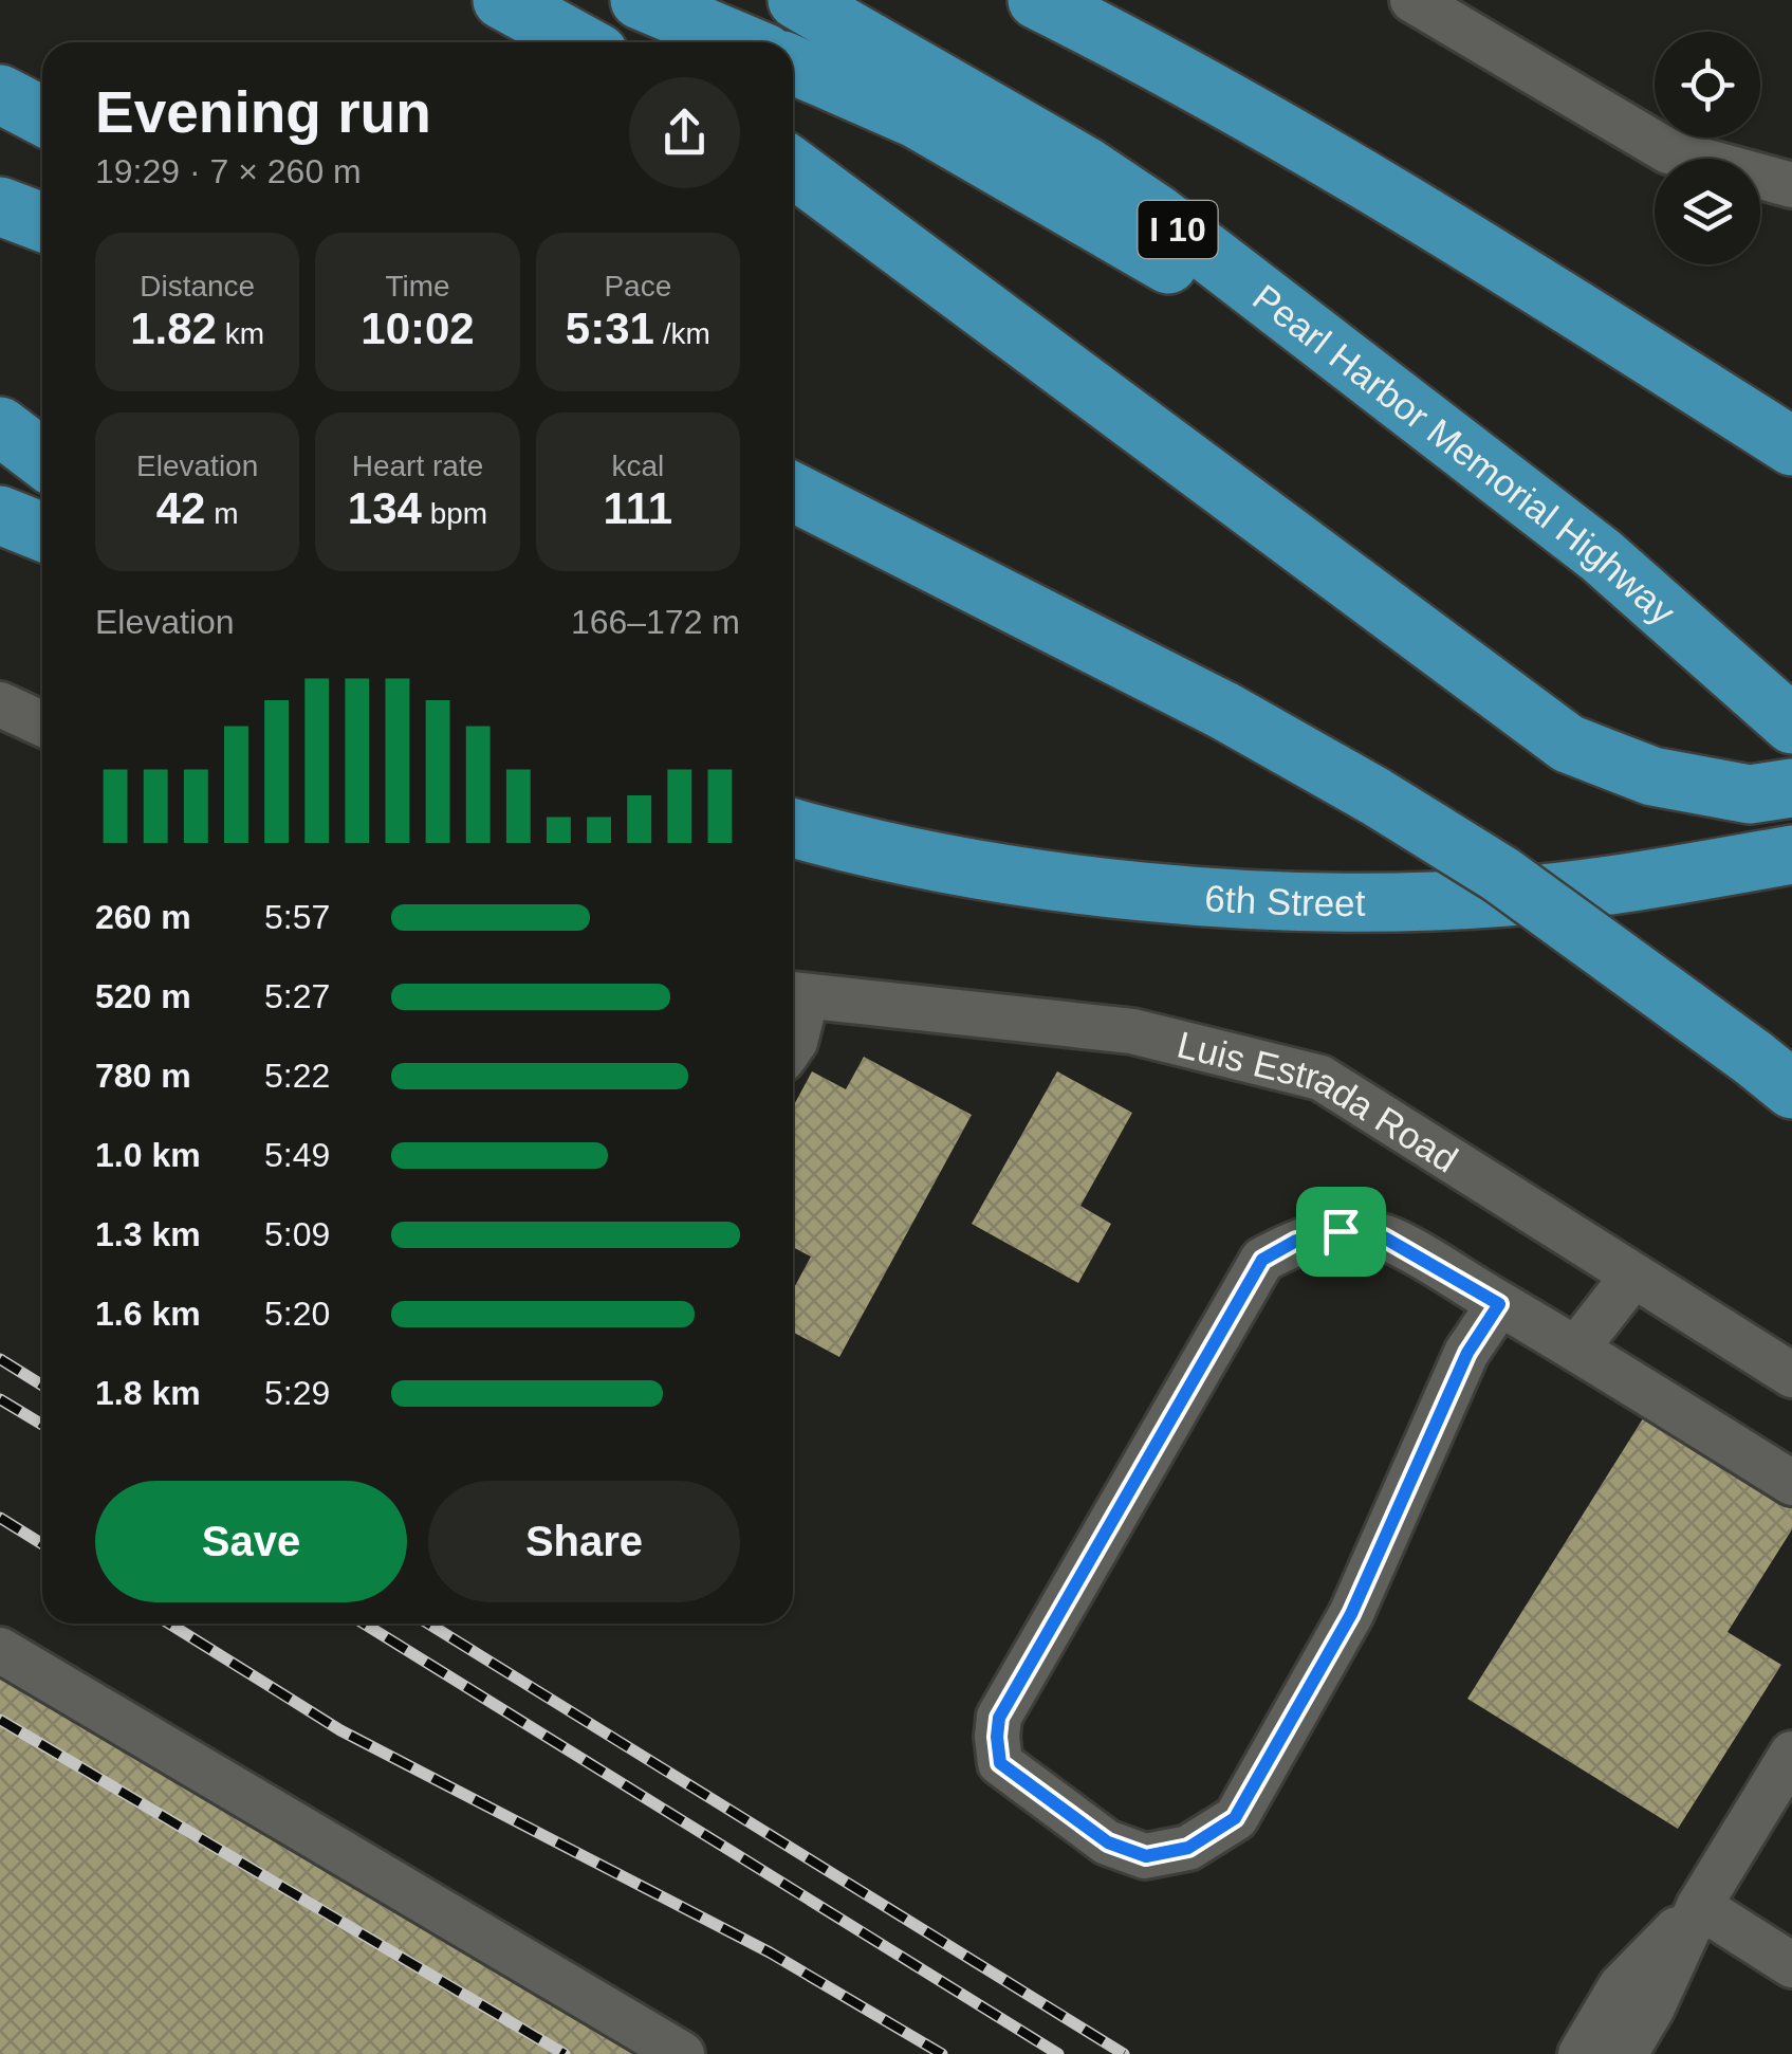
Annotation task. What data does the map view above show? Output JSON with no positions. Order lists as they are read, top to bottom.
{
  "streets": {
    "highway": ["I 10", "Pearl Harbor Memorial Highway", "6th Street"],
    "street": ["Luis Estrada Road"]
  },
  "page": {
    "heading": ["Evening run", "19:29 · 7 × 260 m"],
    "stats": [
      ["Distance", "1.82 km"],
      ["Time", "10:02"],
      ["Pace", "5:31 /km"],
      ["Elevation", "42 m"],
      ["Heart rate", "134 bpm"],
      ["kcal", "111"]
    ],
    "chart": ["Elevation", "166–172 m"],
    "list": [
      {
        "name": "260 m",
        "note": "5:57"
      },
      {
        "name": "520 m",
        "note": "5:27"
      },
      {
        "name": "780 m",
        "note": "5:22"
      },
      {
        "name": "1.0 km",
        "note": "5:49"
      },
      {
        "name": "1.3 km",
        "note": "5:09"
      },
      {
        "name": "1.6 km",
        "note": "5:20"
      },
      {
        "name": "1.8 km",
        "note": "5:29"
      }
    ],
    "buttons": ["Save", "Share"]
  }
}
